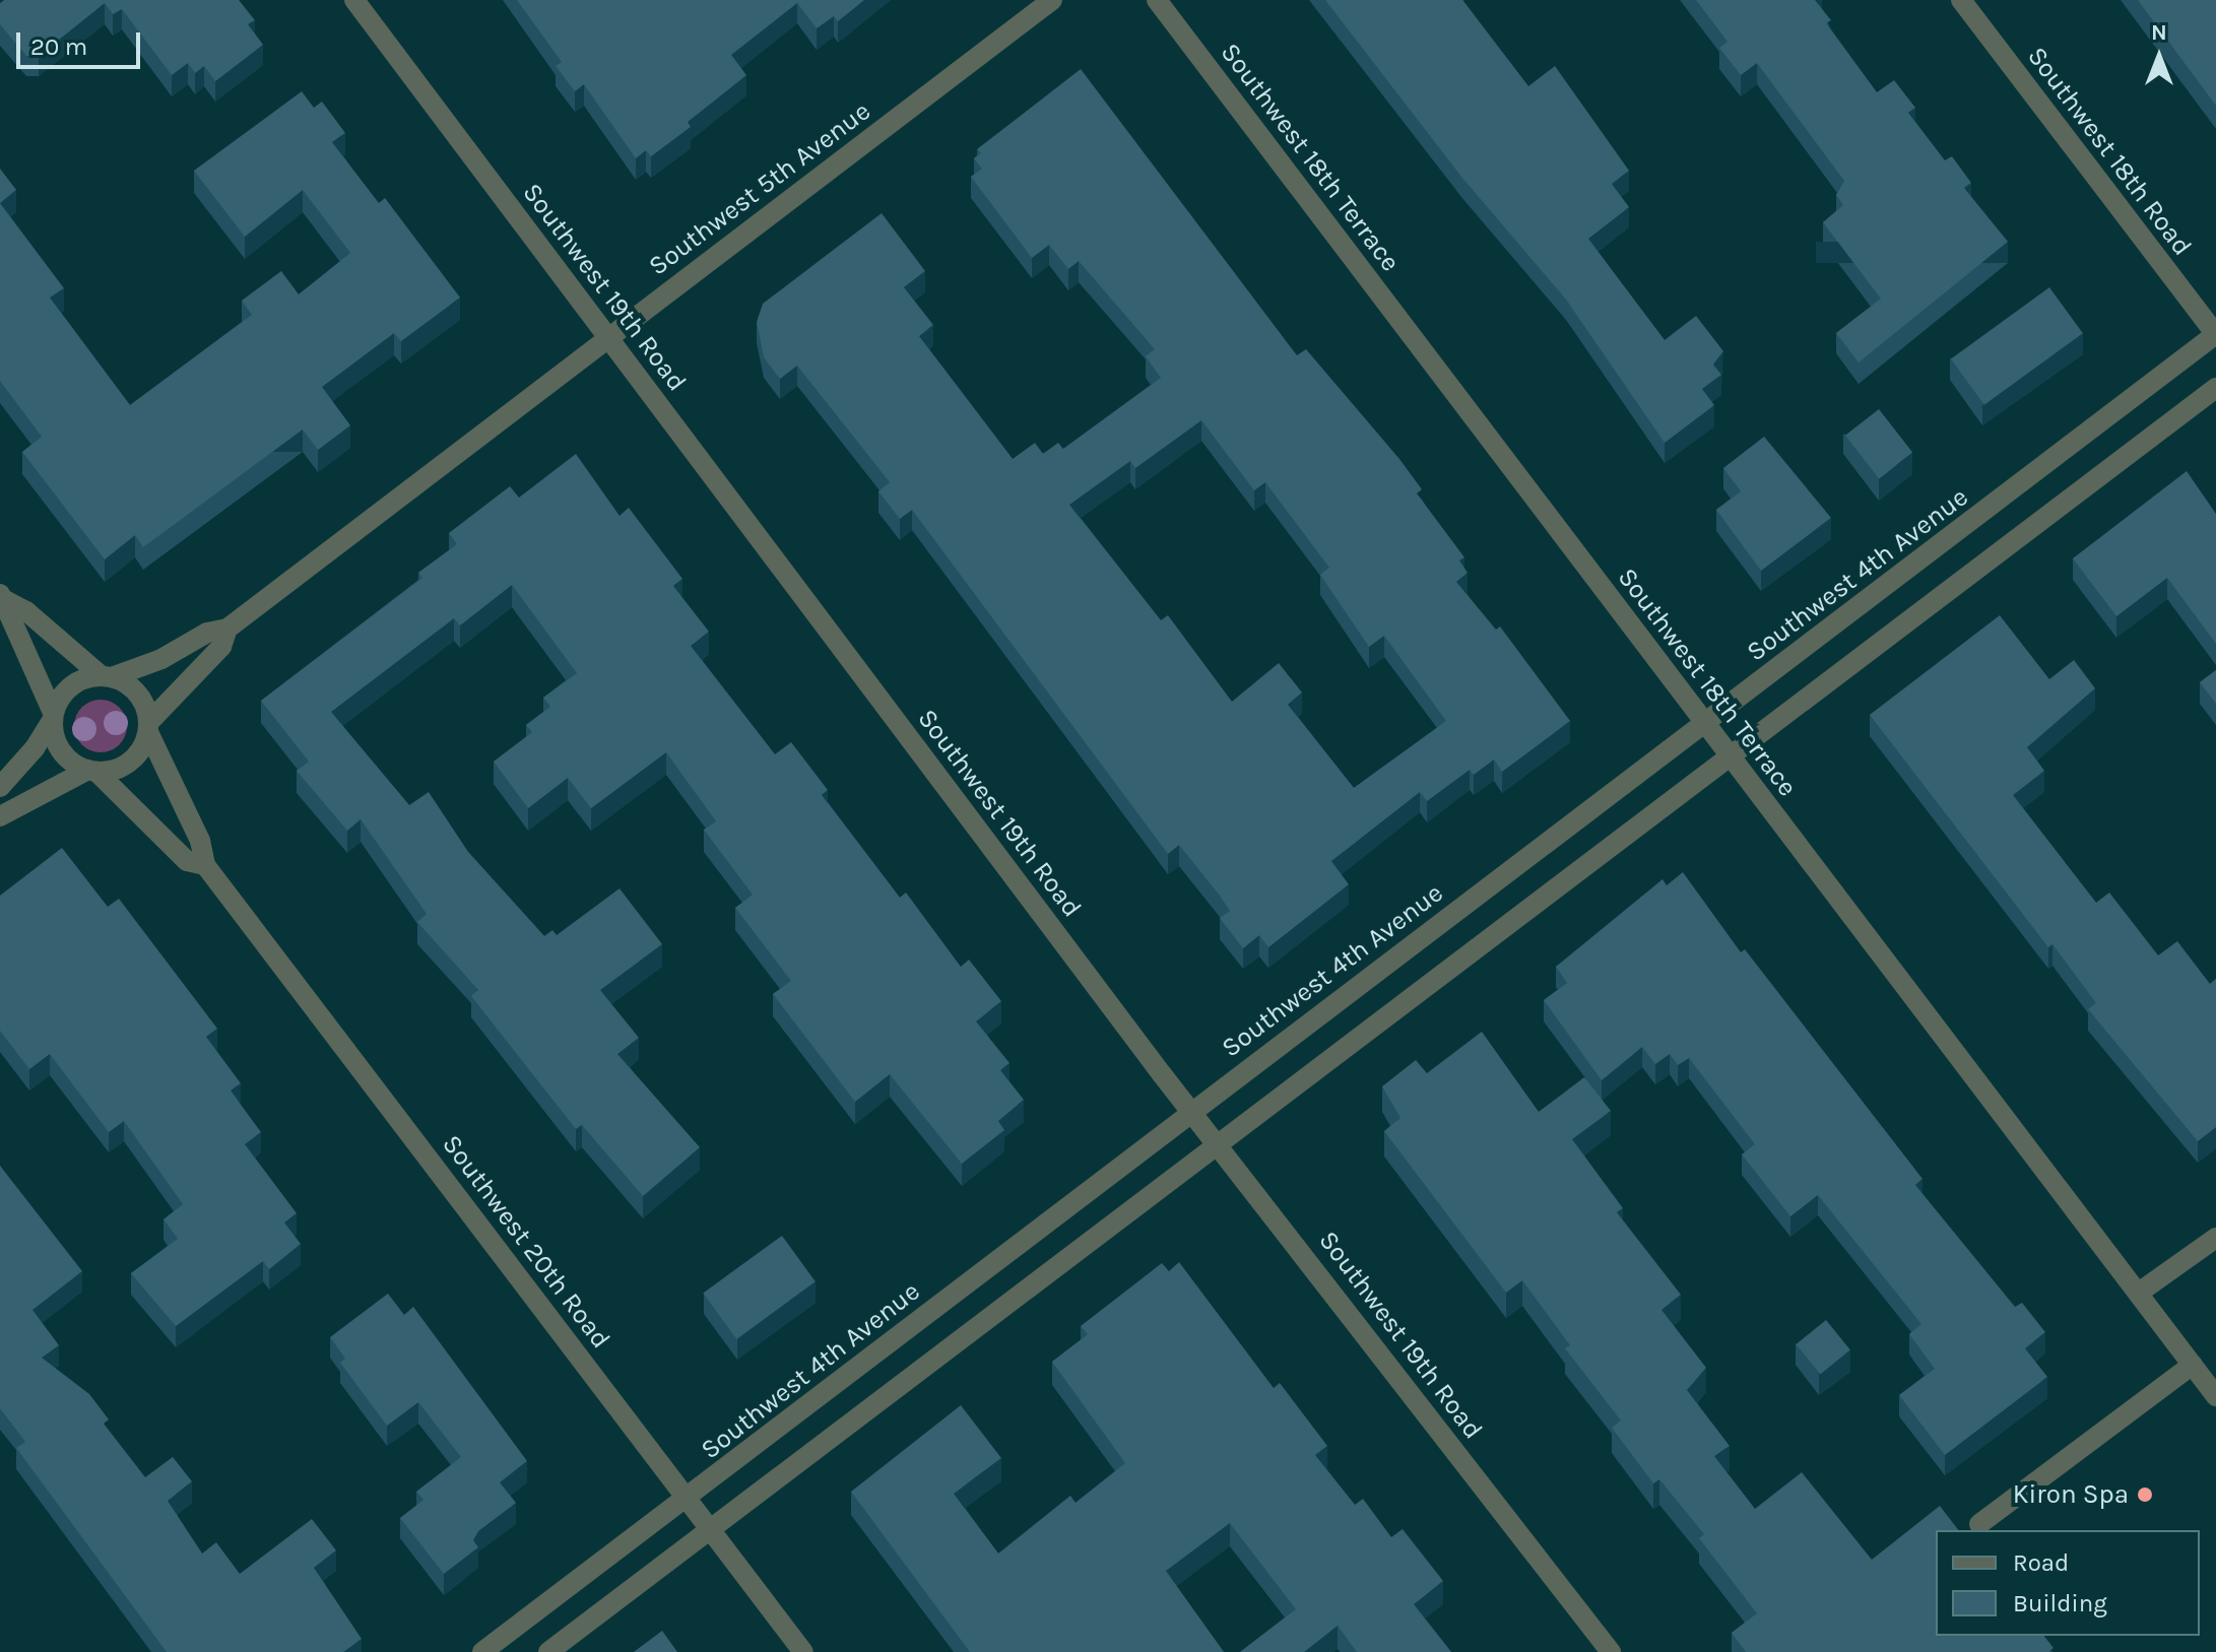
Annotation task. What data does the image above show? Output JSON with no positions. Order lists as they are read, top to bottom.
{
  "streets": {
    "street": [
      "Southwest 18th Road",
      "Southwest 18th Terrace",
      "Southwest 5th Avenue",
      "Southwest 19th Road",
      "Southwest 4th Avenue",
      "Southwest 20th Road"
    ]
  },
  "crossings": [
    ["Southwest 18th Road", "Southwest 4th Avenue"],
    ["Southwest 18th Terrace", "Southwest 4th Avenue"],
    ["Southwest 5th Avenue", "Southwest 19th Road"],
    ["Southwest 5th Avenue", "Southwest 20th Road"],
    ["Southwest 19th Road", "Southwest 4th Avenue"],
    ["Southwest 4th Avenue", "Southwest 20th Road"]
  ],
  "places": ["Kiron Spa"],
  "legend": ["Road", "Building"],
  "scale_bar": "20 m",
  "north": "top"
}
